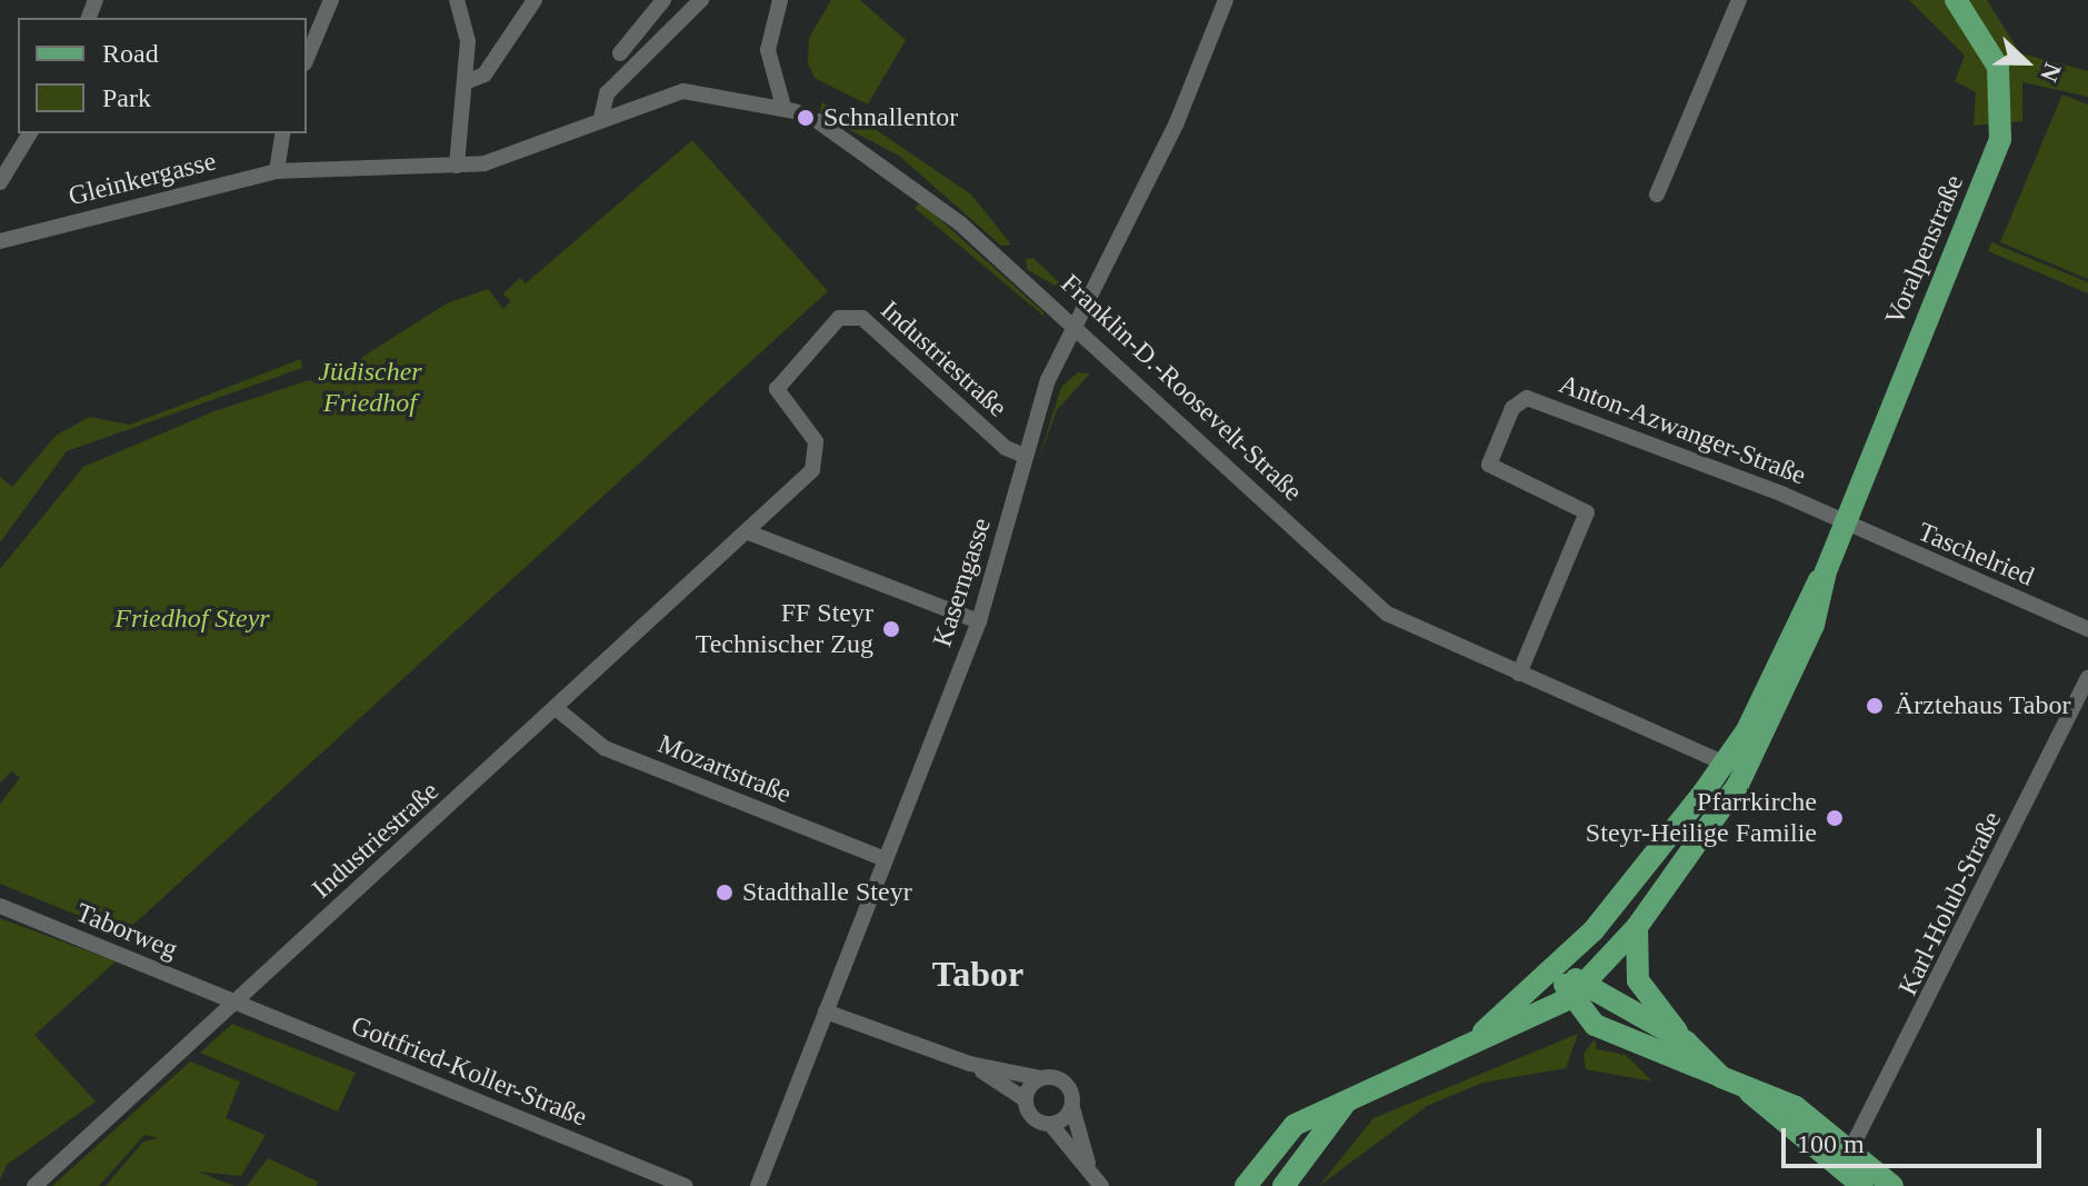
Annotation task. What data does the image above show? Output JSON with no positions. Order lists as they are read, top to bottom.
{
  "streets": {
    "main road": ["Voralpenstraße"],
    "street": [
      "Gleinkergasse",
      "Industriestraße",
      "Franklin-D.-Roosevelt-Straße",
      "Anton-Azwanger-Straße",
      "Taschelried",
      "Kaserngasse",
      "Mozartstraße",
      "Karl-Holub-Straße",
      "Taborweg",
      "Gottfried-Koller-Straße"
    ]
  },
  "crossings": [
    ["Voralpenstraße", "Anton-Azwanger-Straße"],
    ["Voralpenstraße", "Taschelried"],
    ["Industriestraße", "Kaserngasse"],
    ["Industriestraße", "Mozartstraße"],
    ["Industriestraße", "Taborweg"],
    ["Industriestraße", "Gottfried-Koller-Straße"],
    ["Franklin-D.-Roosevelt-Straße", "Anton-Azwanger-Straße"],
    ["Franklin-D.-Roosevelt-Straße", "Kaserngasse"],
    ["Anton-Azwanger-Straße", "Taschelried"],
    ["Kaserngasse", "Mozartstraße"],
    ["Taborweg", "Gottfried-Koller-Straße"]
  ],
  "districts": ["Tabor"],
  "parks": ["Jüdischer Friedhof", "Friedhof Steyr"],
  "places": [
    "Schnallentor",
    "FF Steyr Technischer Zug",
    "Ärztehaus Tabor",
    "Pfarrkirche Steyr-Heilige Familie",
    "Stadthalle Steyr"
  ],
  "legend": ["Road", "Park"],
  "scale_bar": "100 m",
  "north": "right"
}
